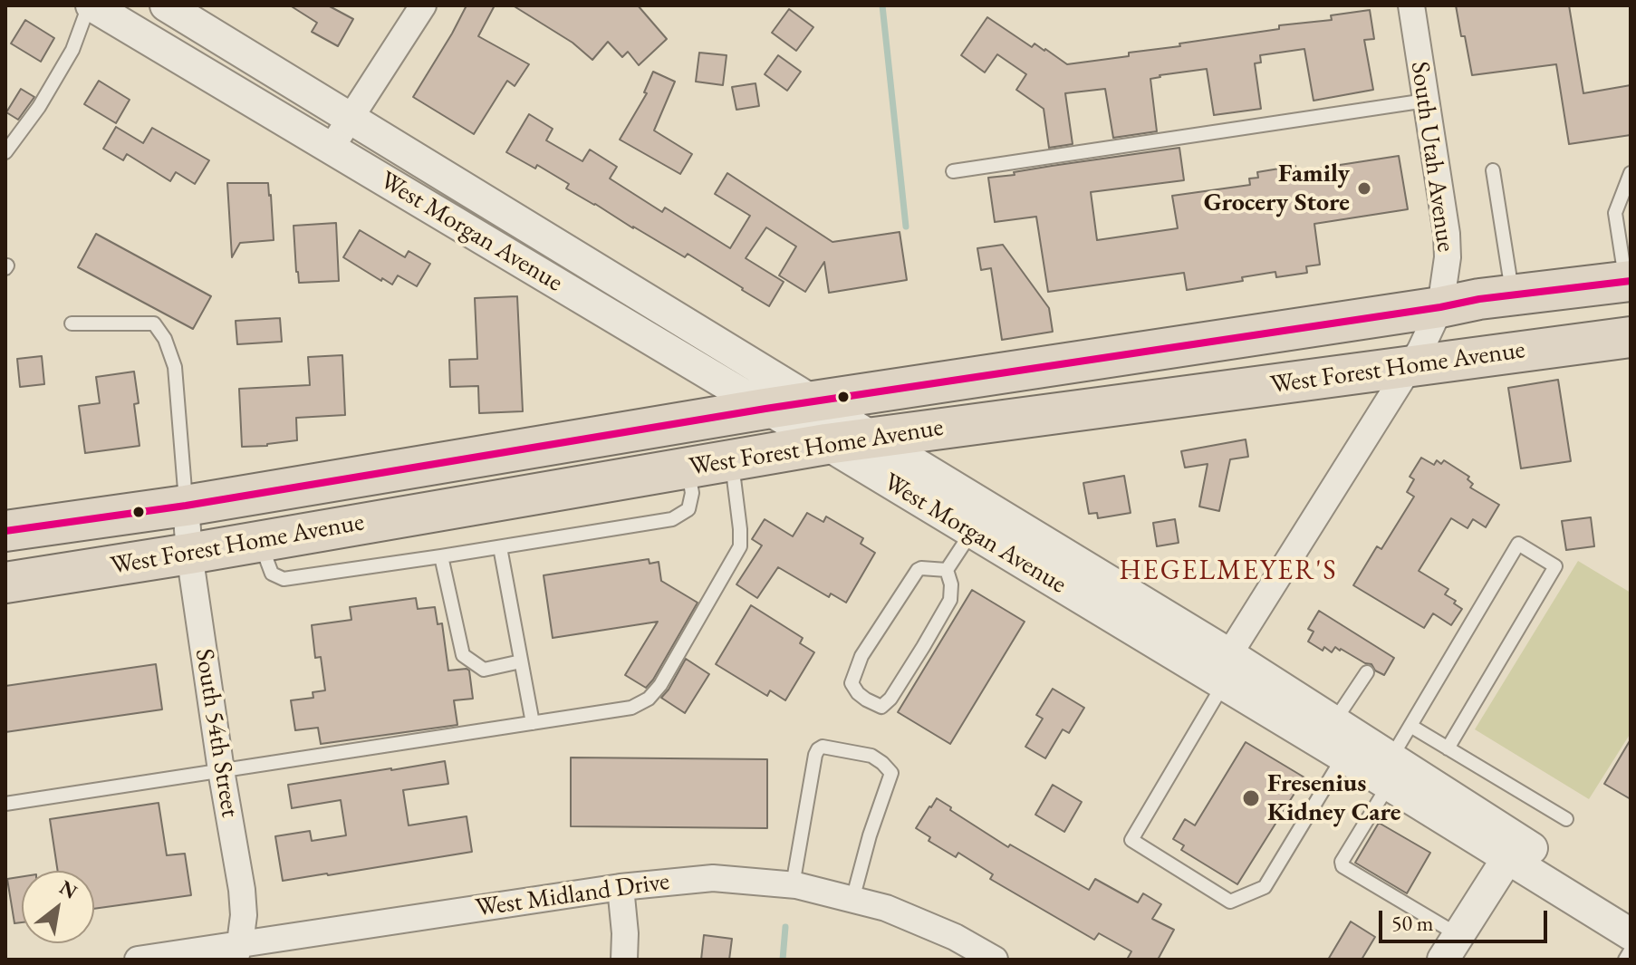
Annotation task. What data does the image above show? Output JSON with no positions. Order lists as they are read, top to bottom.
{
  "streets": {
    "main road": ["West Forest Home Avenue"],
    "street": [
      "South Utah Avenue",
      "West Morgan Avenue",
      "South 54th Street",
      "West Midland Drive"
    ]
  },
  "crossings": [
    ["South Utah Avenue", "West Morgan Avenue"],
    ["South Utah Avenue", "West Forest Home Avenue"],
    ["West Morgan Avenue", "West Forest Home Avenue"],
    ["West Forest Home Avenue", "South 54th Street"],
    ["South 54th Street", "West Midland Drive"]
  ],
  "districts": ["HEGELMEYER'S"],
  "places": ["Family Grocery Store", "Fresenius Kidney Care"],
  "scale_bar": "50 m",
  "north": "top right"
}
